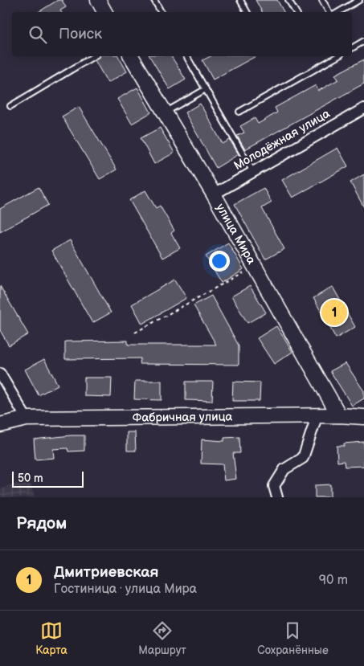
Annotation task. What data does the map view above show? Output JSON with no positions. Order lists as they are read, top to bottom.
{
  "streets": {
    "street": ["Молодёжная улица", "улица Мира", "Фабричная улица"]
  },
  "crossings": [
    ["Молодёжная улица", "улица Мира"],
    ["улица Мира", "Фабричная улица"]
  ],
  "scale_bar": "50 m",
  "page": {
    "search": "Поиск",
    "pins": "1",
    "scale": "50 m",
    "heading": "Рядом",
    "list": [
      {
        "mark": "1",
        "name": "Дмитриевская",
        "note": "Гостиница · улица Мира",
        "value": "90 m"
      }
    ],
    "nav": ["Карта", "Маршрут", "Сохранённые"]
  }
}
